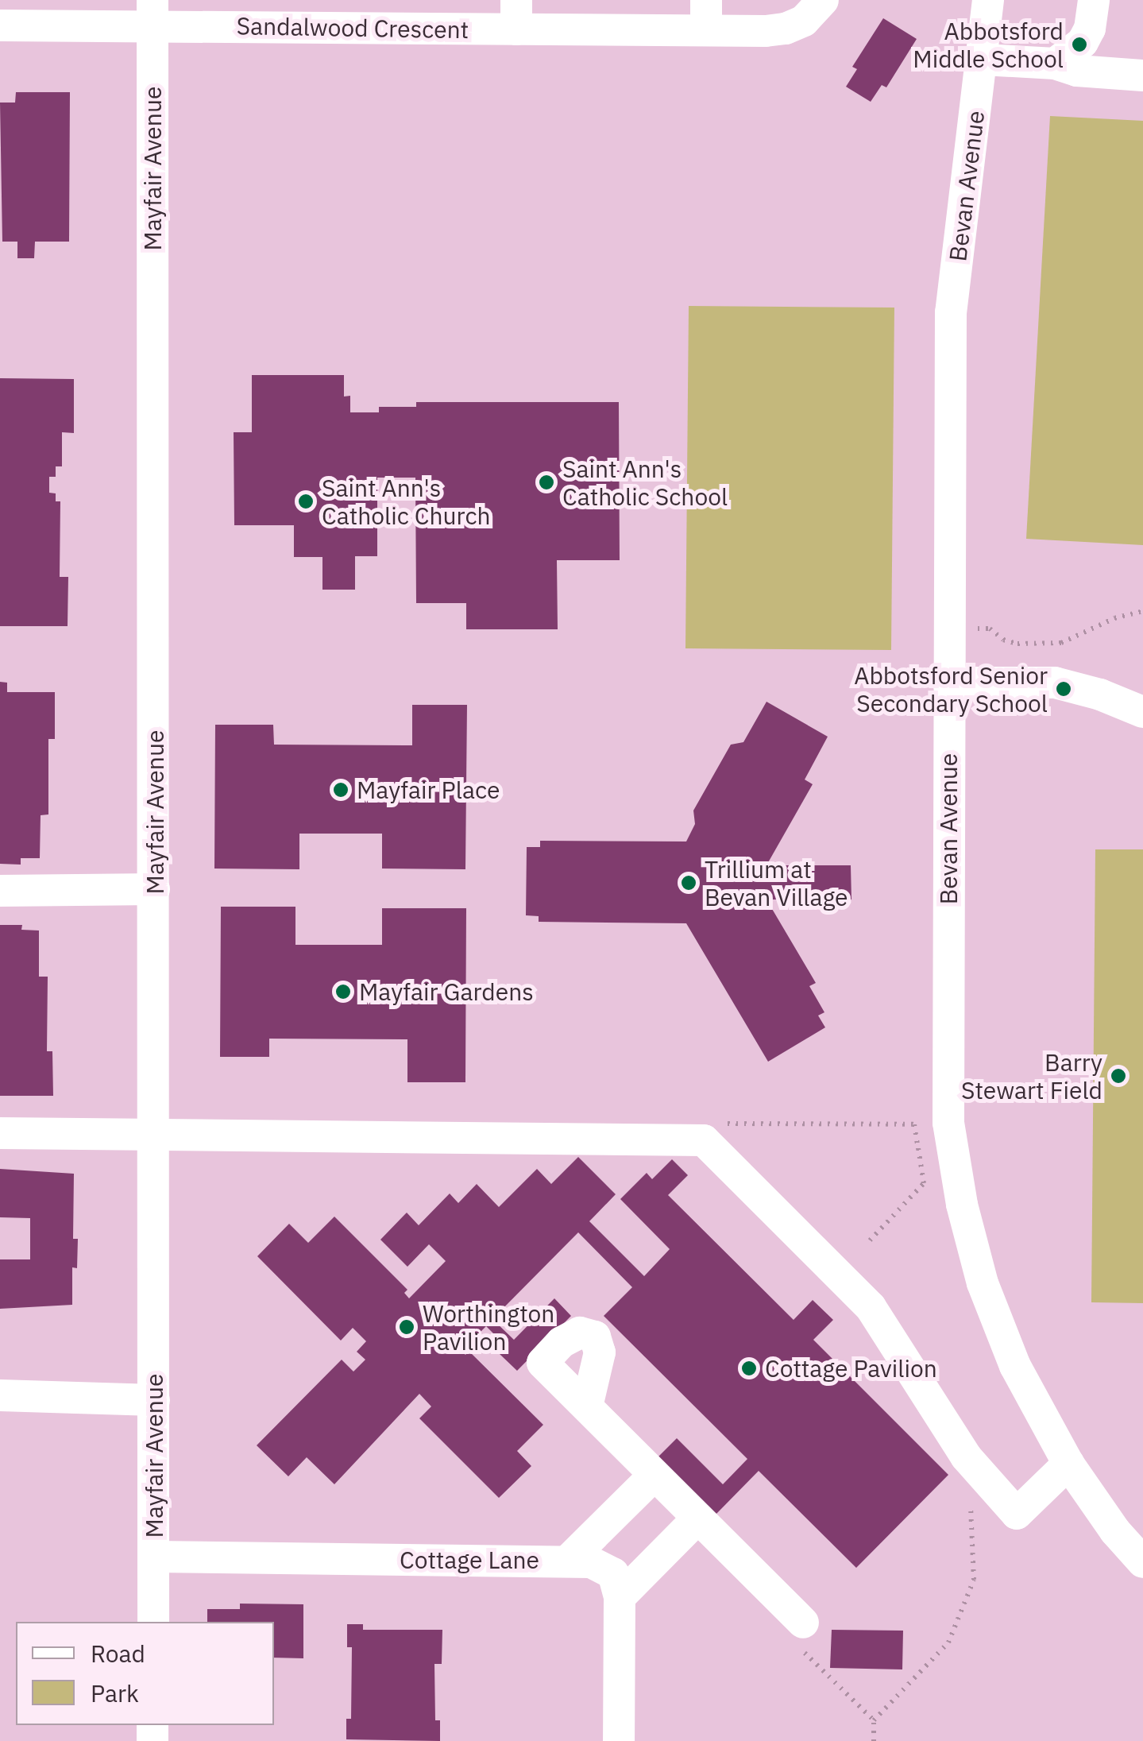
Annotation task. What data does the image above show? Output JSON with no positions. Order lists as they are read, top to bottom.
{
  "streets": {
    "street": [
      "Sandalwood Crescent",
      "Mayfair Avenue",
      "Bevan Avenue",
      "Cottage Lane"
    ]
  },
  "crossings": [
    ["Sandalwood Crescent", "Mayfair Avenue"],
    ["Mayfair Avenue", "Cottage Lane"]
  ],
  "places": [
    "Abbotsford Middle School",
    "Saint Ann's Catholic School",
    "Saint Ann's Catholic Church",
    "Abbotsford Senior Secondary School",
    "Mayfair Place",
    "Trillium at Bevan Village",
    "Mayfair Gardens",
    "Barry Stewart Field",
    "Worthington Pavilion",
    "Cottage Pavilion"
  ],
  "legend": ["Road", "Park"]
}
